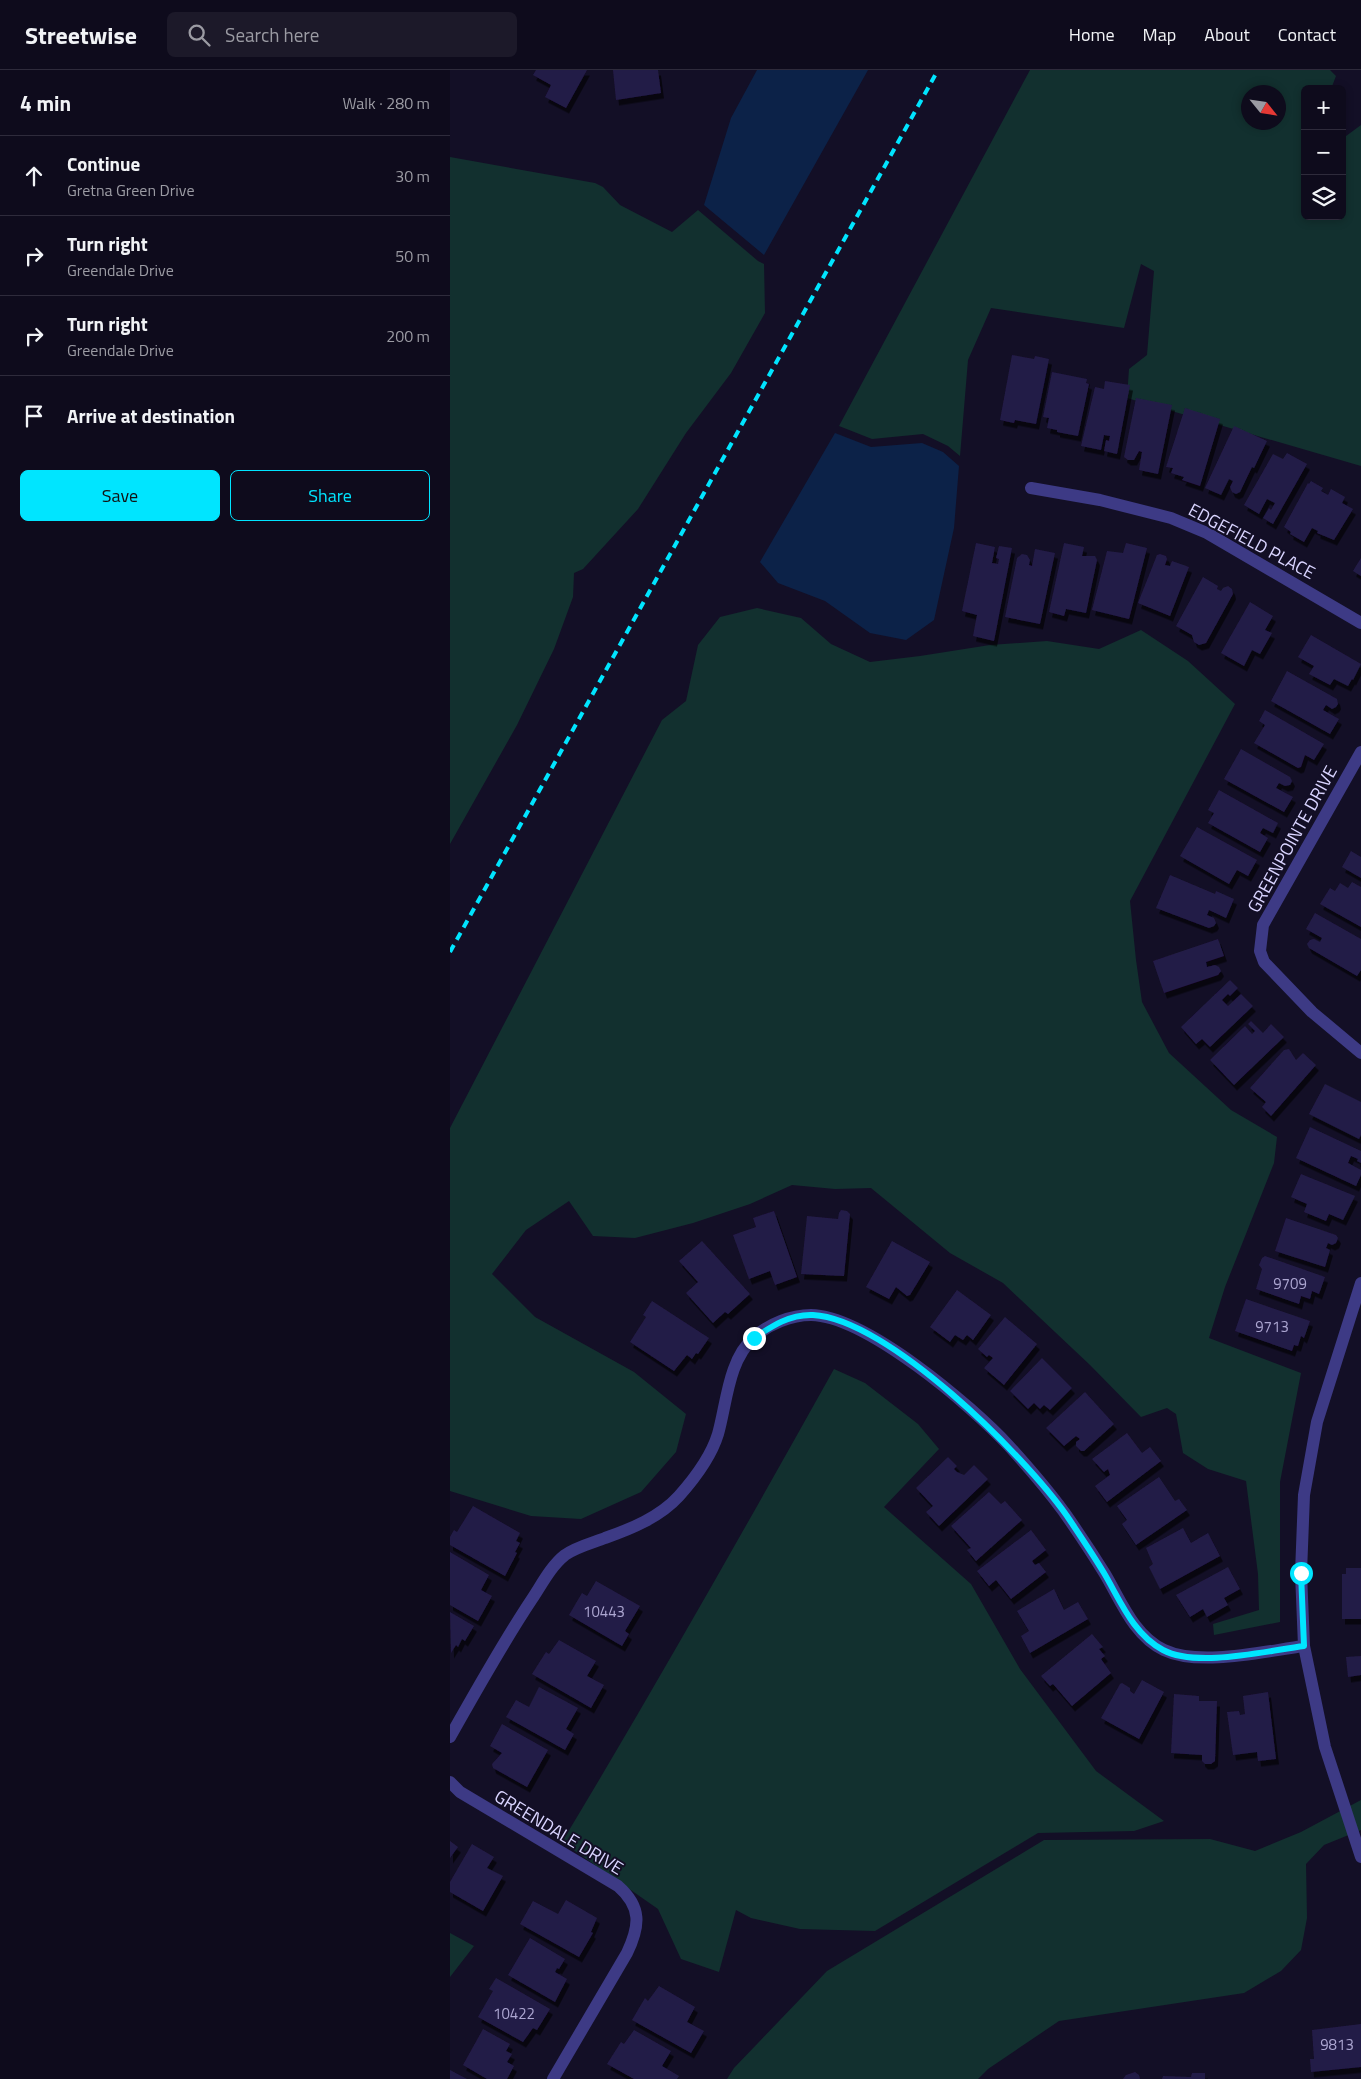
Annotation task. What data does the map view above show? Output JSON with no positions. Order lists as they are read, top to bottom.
{
  "streets": {
    "street": ["EDGEFIELD PLACE", "GREENPOINTE DRIVE", "GREENDALE DRIVE"]
  },
  "house_numbers": [
    "9709",
    "9713",
    "10443",
    "10422",
    "9813"
  ],
  "north": "bottom right",
  "page": {
    "header": "Streetwise",
    "search": "Search here",
    "nav": [
      "Home",
      "Map",
      "About",
      "Contact"
    ],
    "heading": ["4 min", "Walk · 280 m"],
    "map_buttons": ["+", "−"],
    "list": [
      ["Continue", "Gretna Green Drive", "30 m"],
      ["Turn right", "Greendale Drive", "50 m"],
      ["Turn right", "Greendale Drive", "200 m"],
      "Arrive at destination"
    ],
    "buttons": ["Save", "Share"]
  }
}
